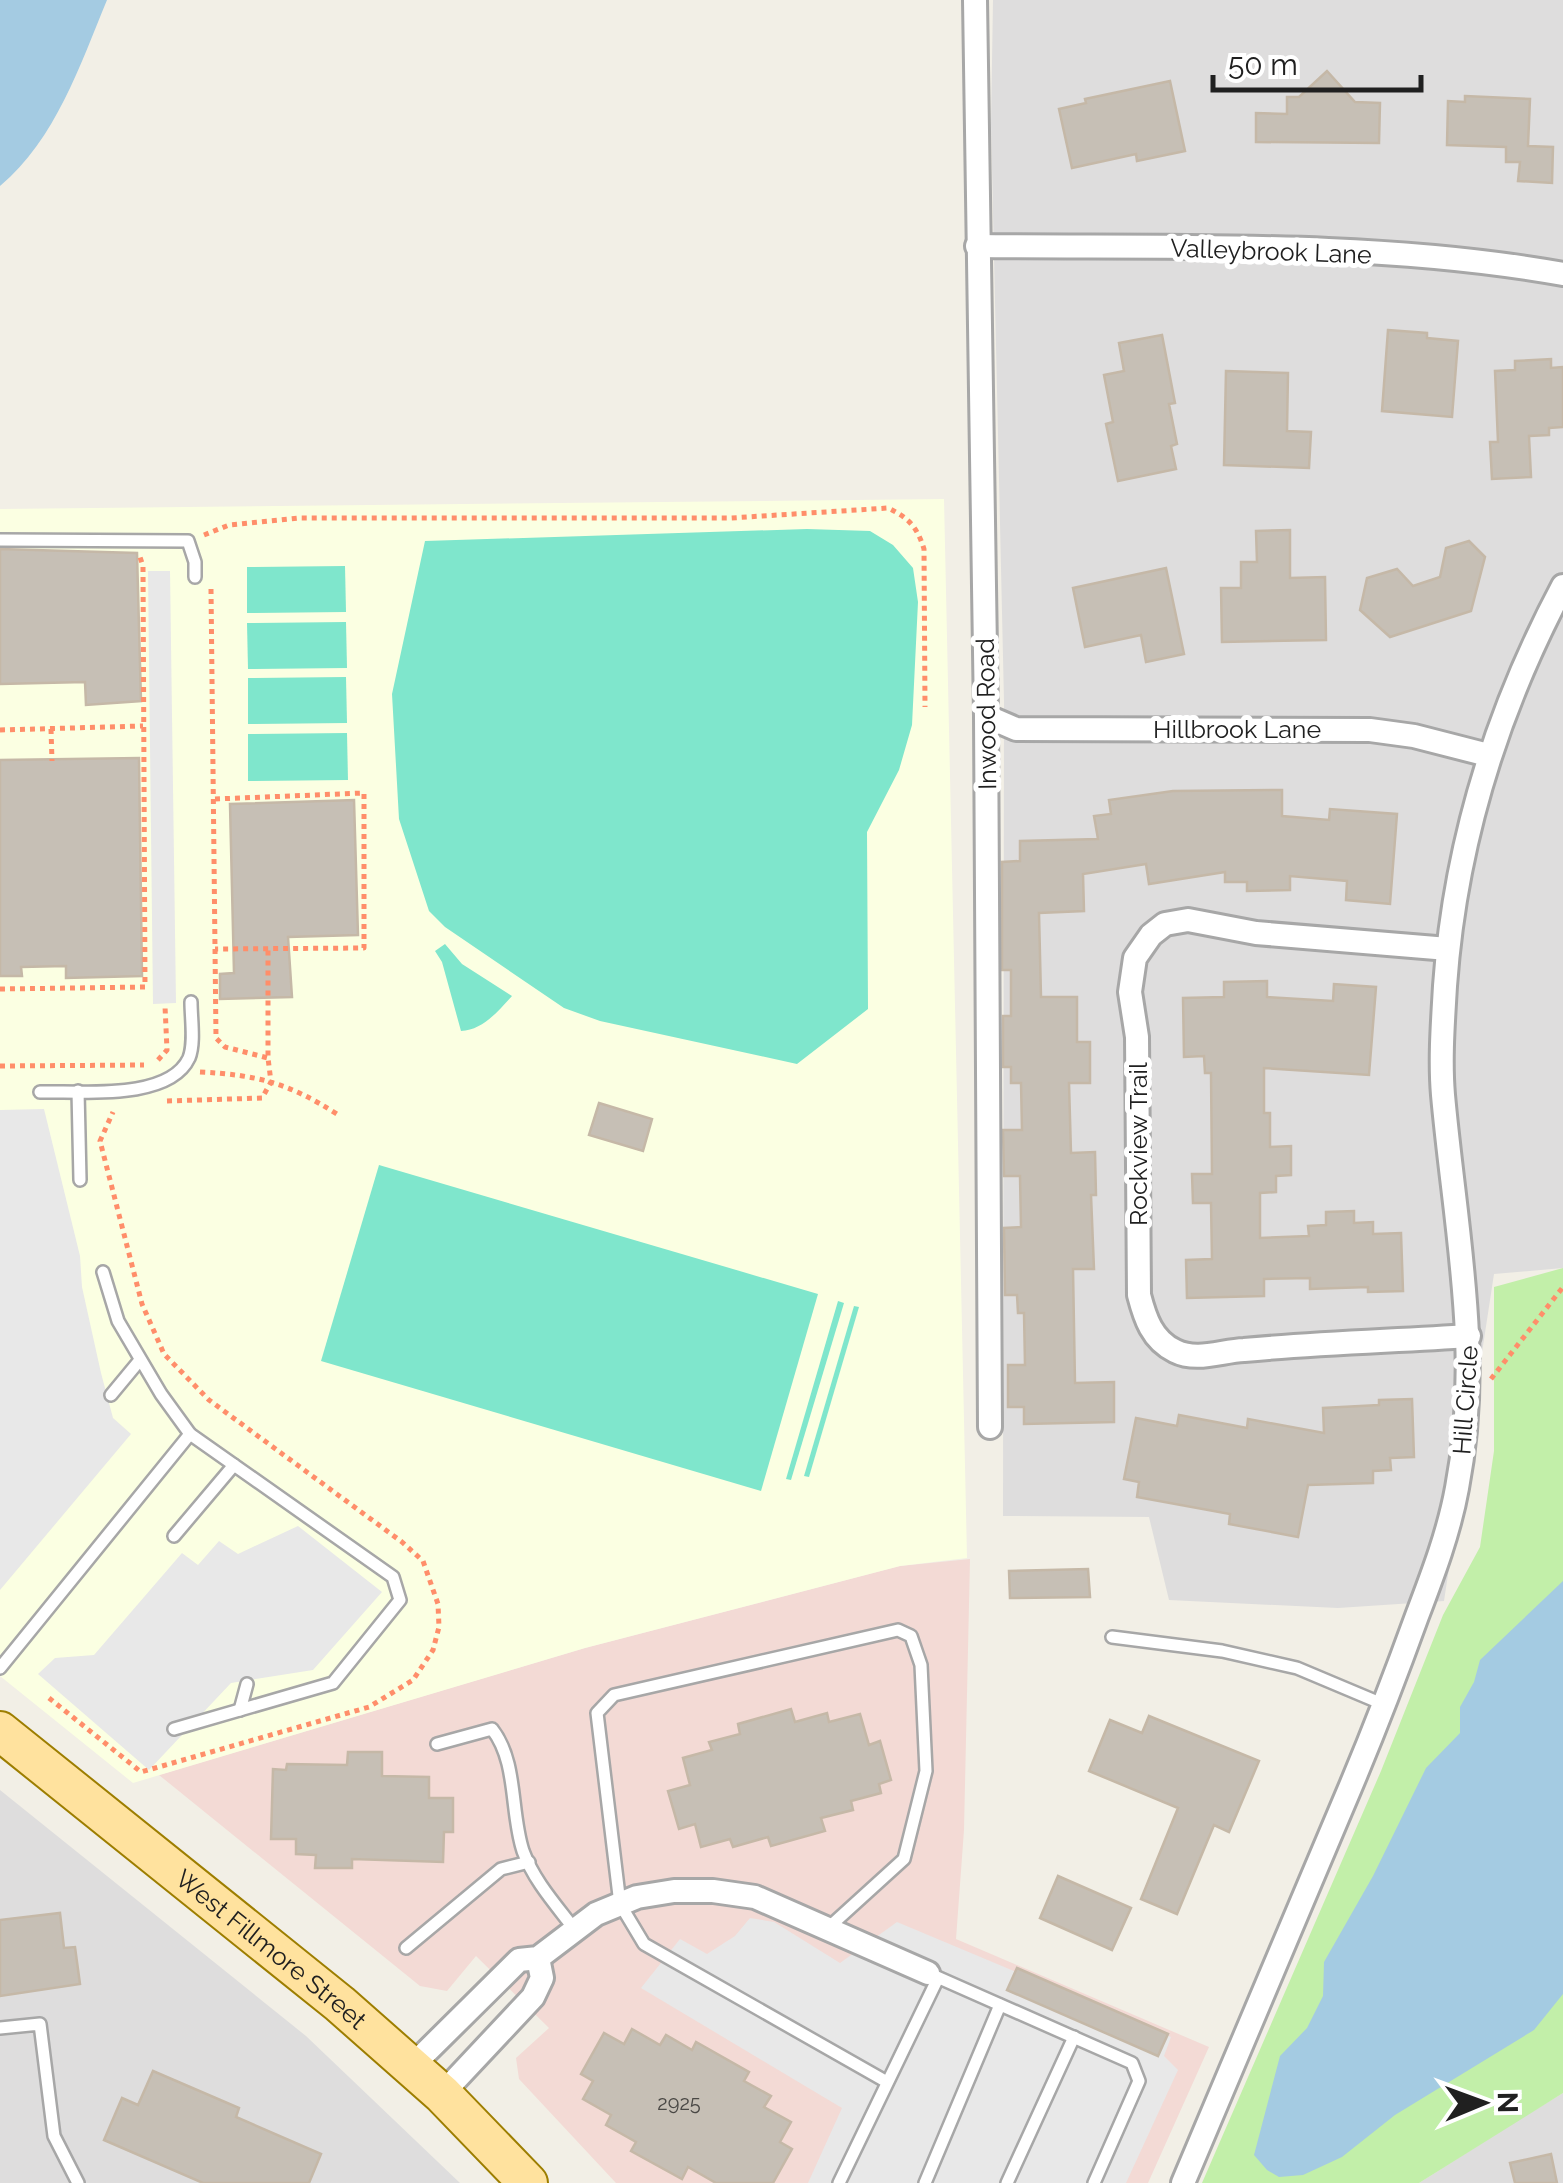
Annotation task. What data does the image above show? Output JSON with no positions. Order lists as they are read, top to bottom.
{
  "streets": {
    "main road": ["West Fillmore Street"],
    "street": [
      "Valleybrook Lane",
      "Inwood Road",
      "Hillbrook Lane",
      "Rockview Trail",
      "Hill Circle"
    ]
  },
  "crossings": [
    ["Valleybrook Lane", "Inwood Road"],
    ["Inwood Road", "Hillbrook Lane"],
    ["Hillbrook Lane", "Hill Circle"],
    ["Rockview Trail", "Hill Circle"]
  ],
  "house_numbers": ["2925"],
  "scale_bar": "50 m",
  "north": "right"
}
